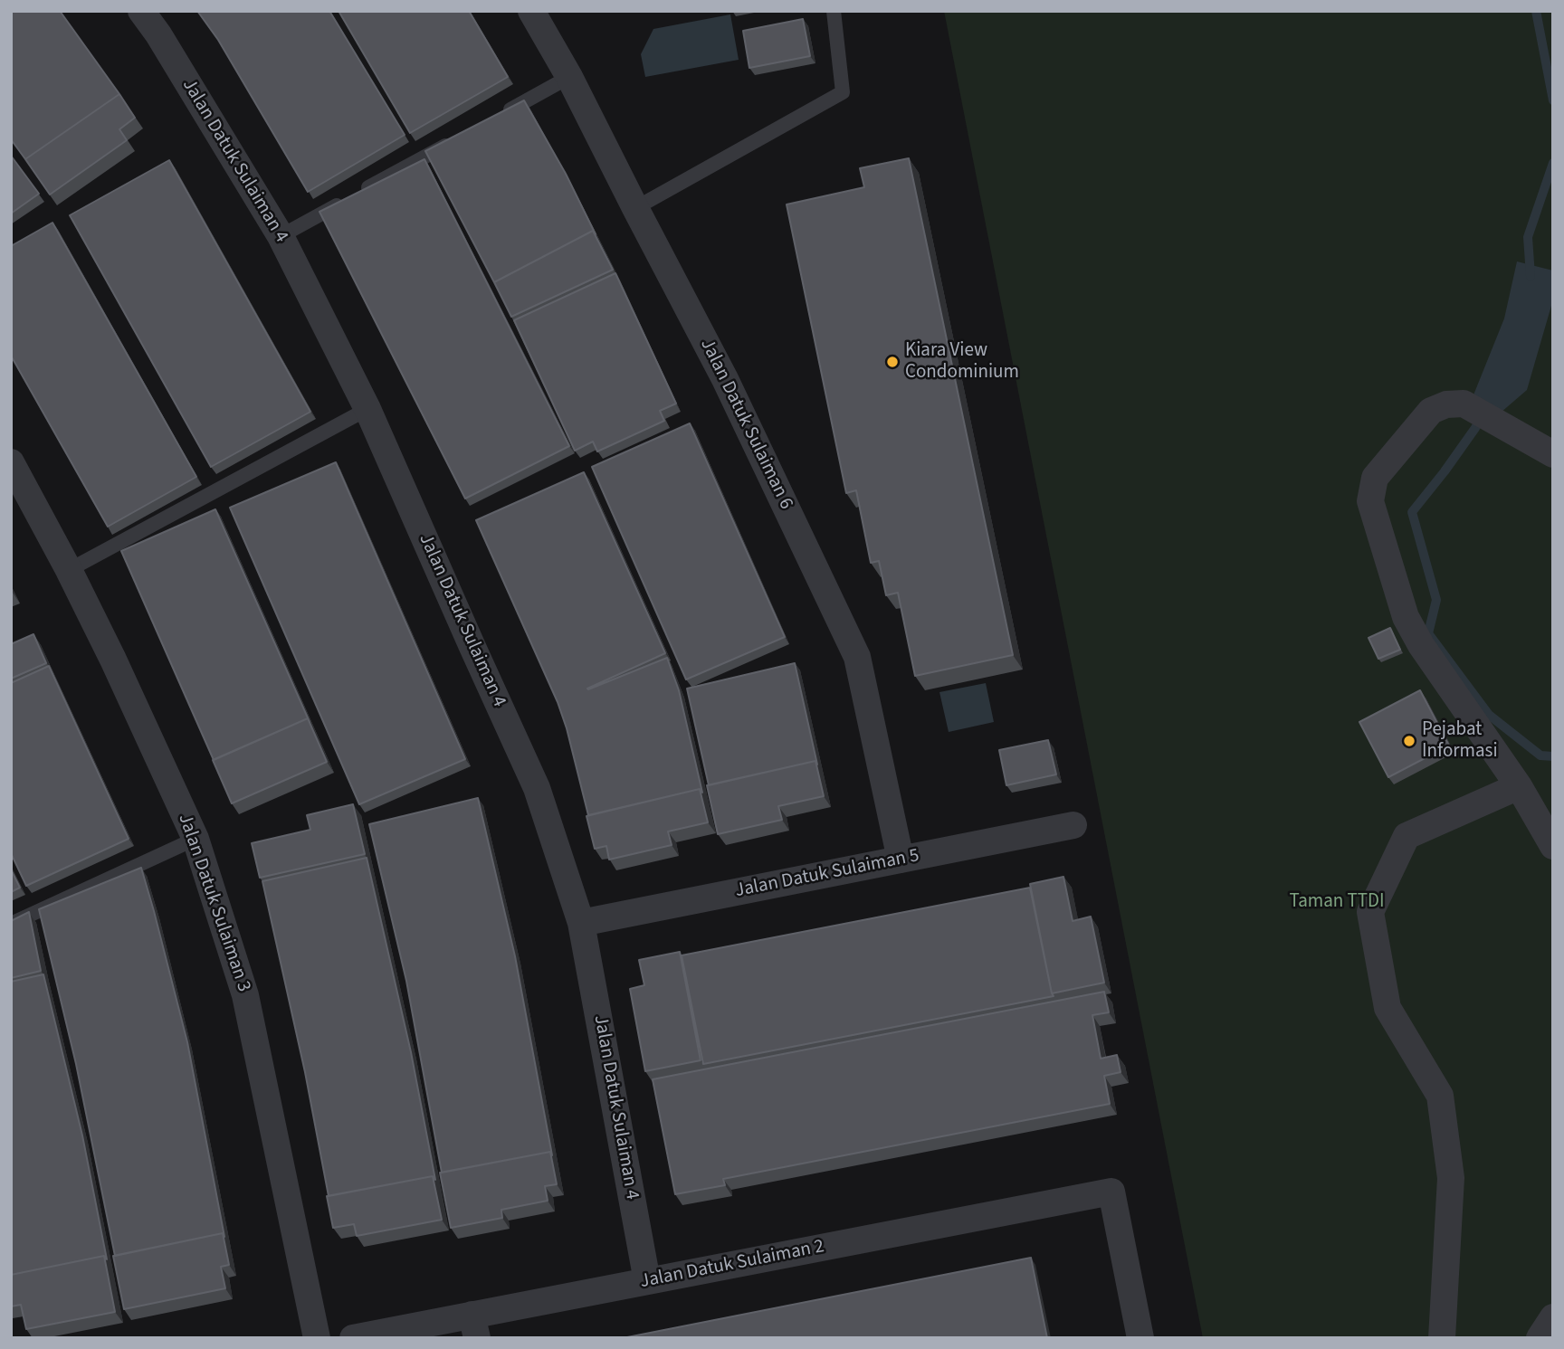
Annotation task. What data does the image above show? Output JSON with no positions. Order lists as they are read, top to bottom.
{
  "streets": {
    "street": [
      "Jalan Datuk Sulaiman 4",
      "Jalan Datuk Sulaiman 6",
      "Jalan Datuk Sulaiman 5",
      "Jalan Datuk Sulaiman 3",
      "Jalan Datuk Sulaiman 2"
    ]
  },
  "crossings": [
    ["Jalan Datuk Sulaiman 4", "Jalan Datuk Sulaiman 5"],
    ["Jalan Datuk Sulaiman 4", "Jalan Datuk Sulaiman 2"],
    ["Jalan Datuk Sulaiman 6", "Jalan Datuk Sulaiman 5"]
  ],
  "parks": ["Taman TTDI"],
  "places": ["Kiara View Condominium", "Pejabat Informasi"]
}
